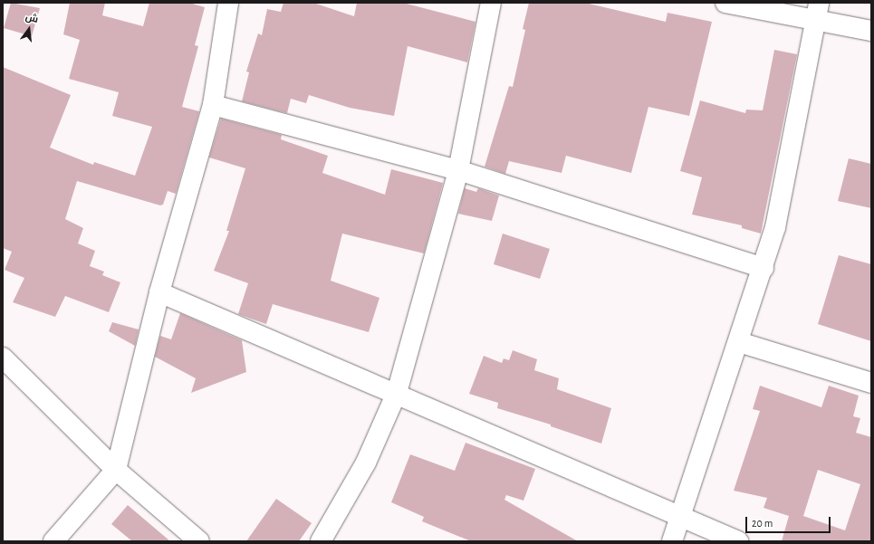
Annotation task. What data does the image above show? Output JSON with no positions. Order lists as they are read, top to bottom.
{
  "scale_bar": "20 m",
  "north": "top"
}
